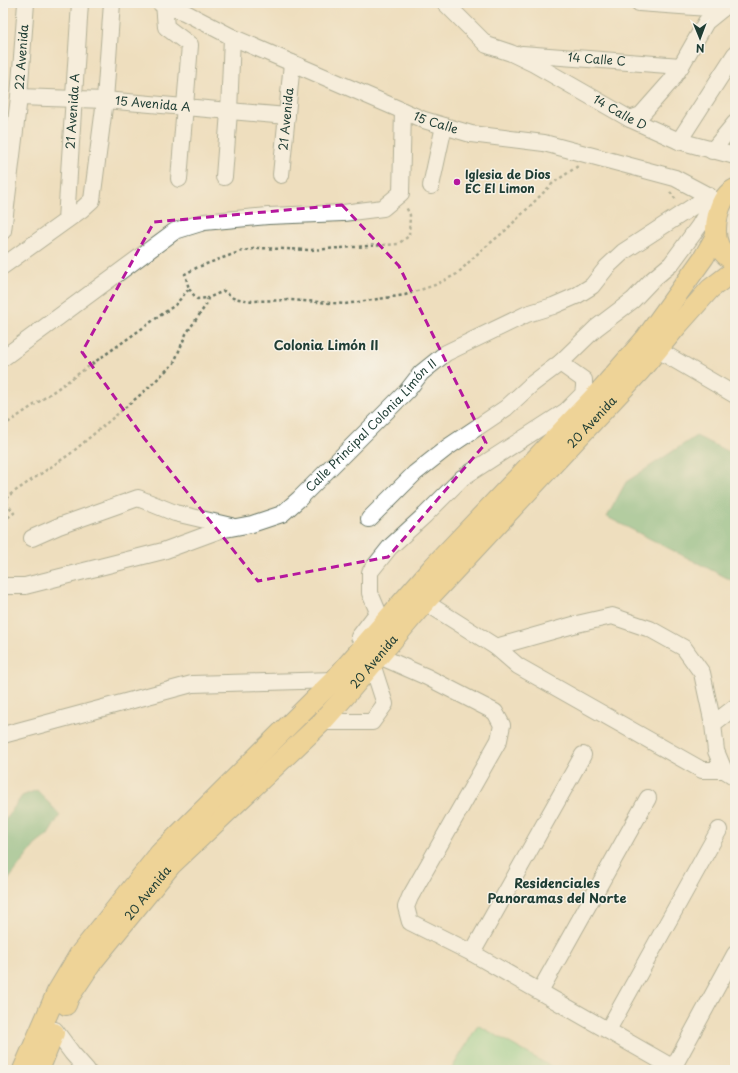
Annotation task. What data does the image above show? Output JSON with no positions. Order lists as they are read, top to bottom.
{
  "streets": {
    "main road": ["20 Avenida"],
    "street": [
      "22 Avenida",
      "14 Calle C",
      "15 Avenida A",
      "21 Avenida A",
      "14 Calle D",
      "21 Avenida",
      "15 Calle",
      "Calle Principal Colonia Limón II"
    ]
  },
  "crossings": [
    ["22 Avenida", "15 Avenida A"],
    ["14 Calle C", "14 Calle D"],
    ["15 Avenida A", "21 Avenida A"],
    ["15 Avenida A", "21 Avenida"],
    ["21 Avenida", "15 Calle"],
    ["15 Calle", "Calle Principal Colonia Limón II"]
  ],
  "districts": ["Colonia Limón II", "Residenciales Panoramas del Norte"],
  "places": ["Iglesia de Dios EC El Limon"],
  "north": "bottom"
}
